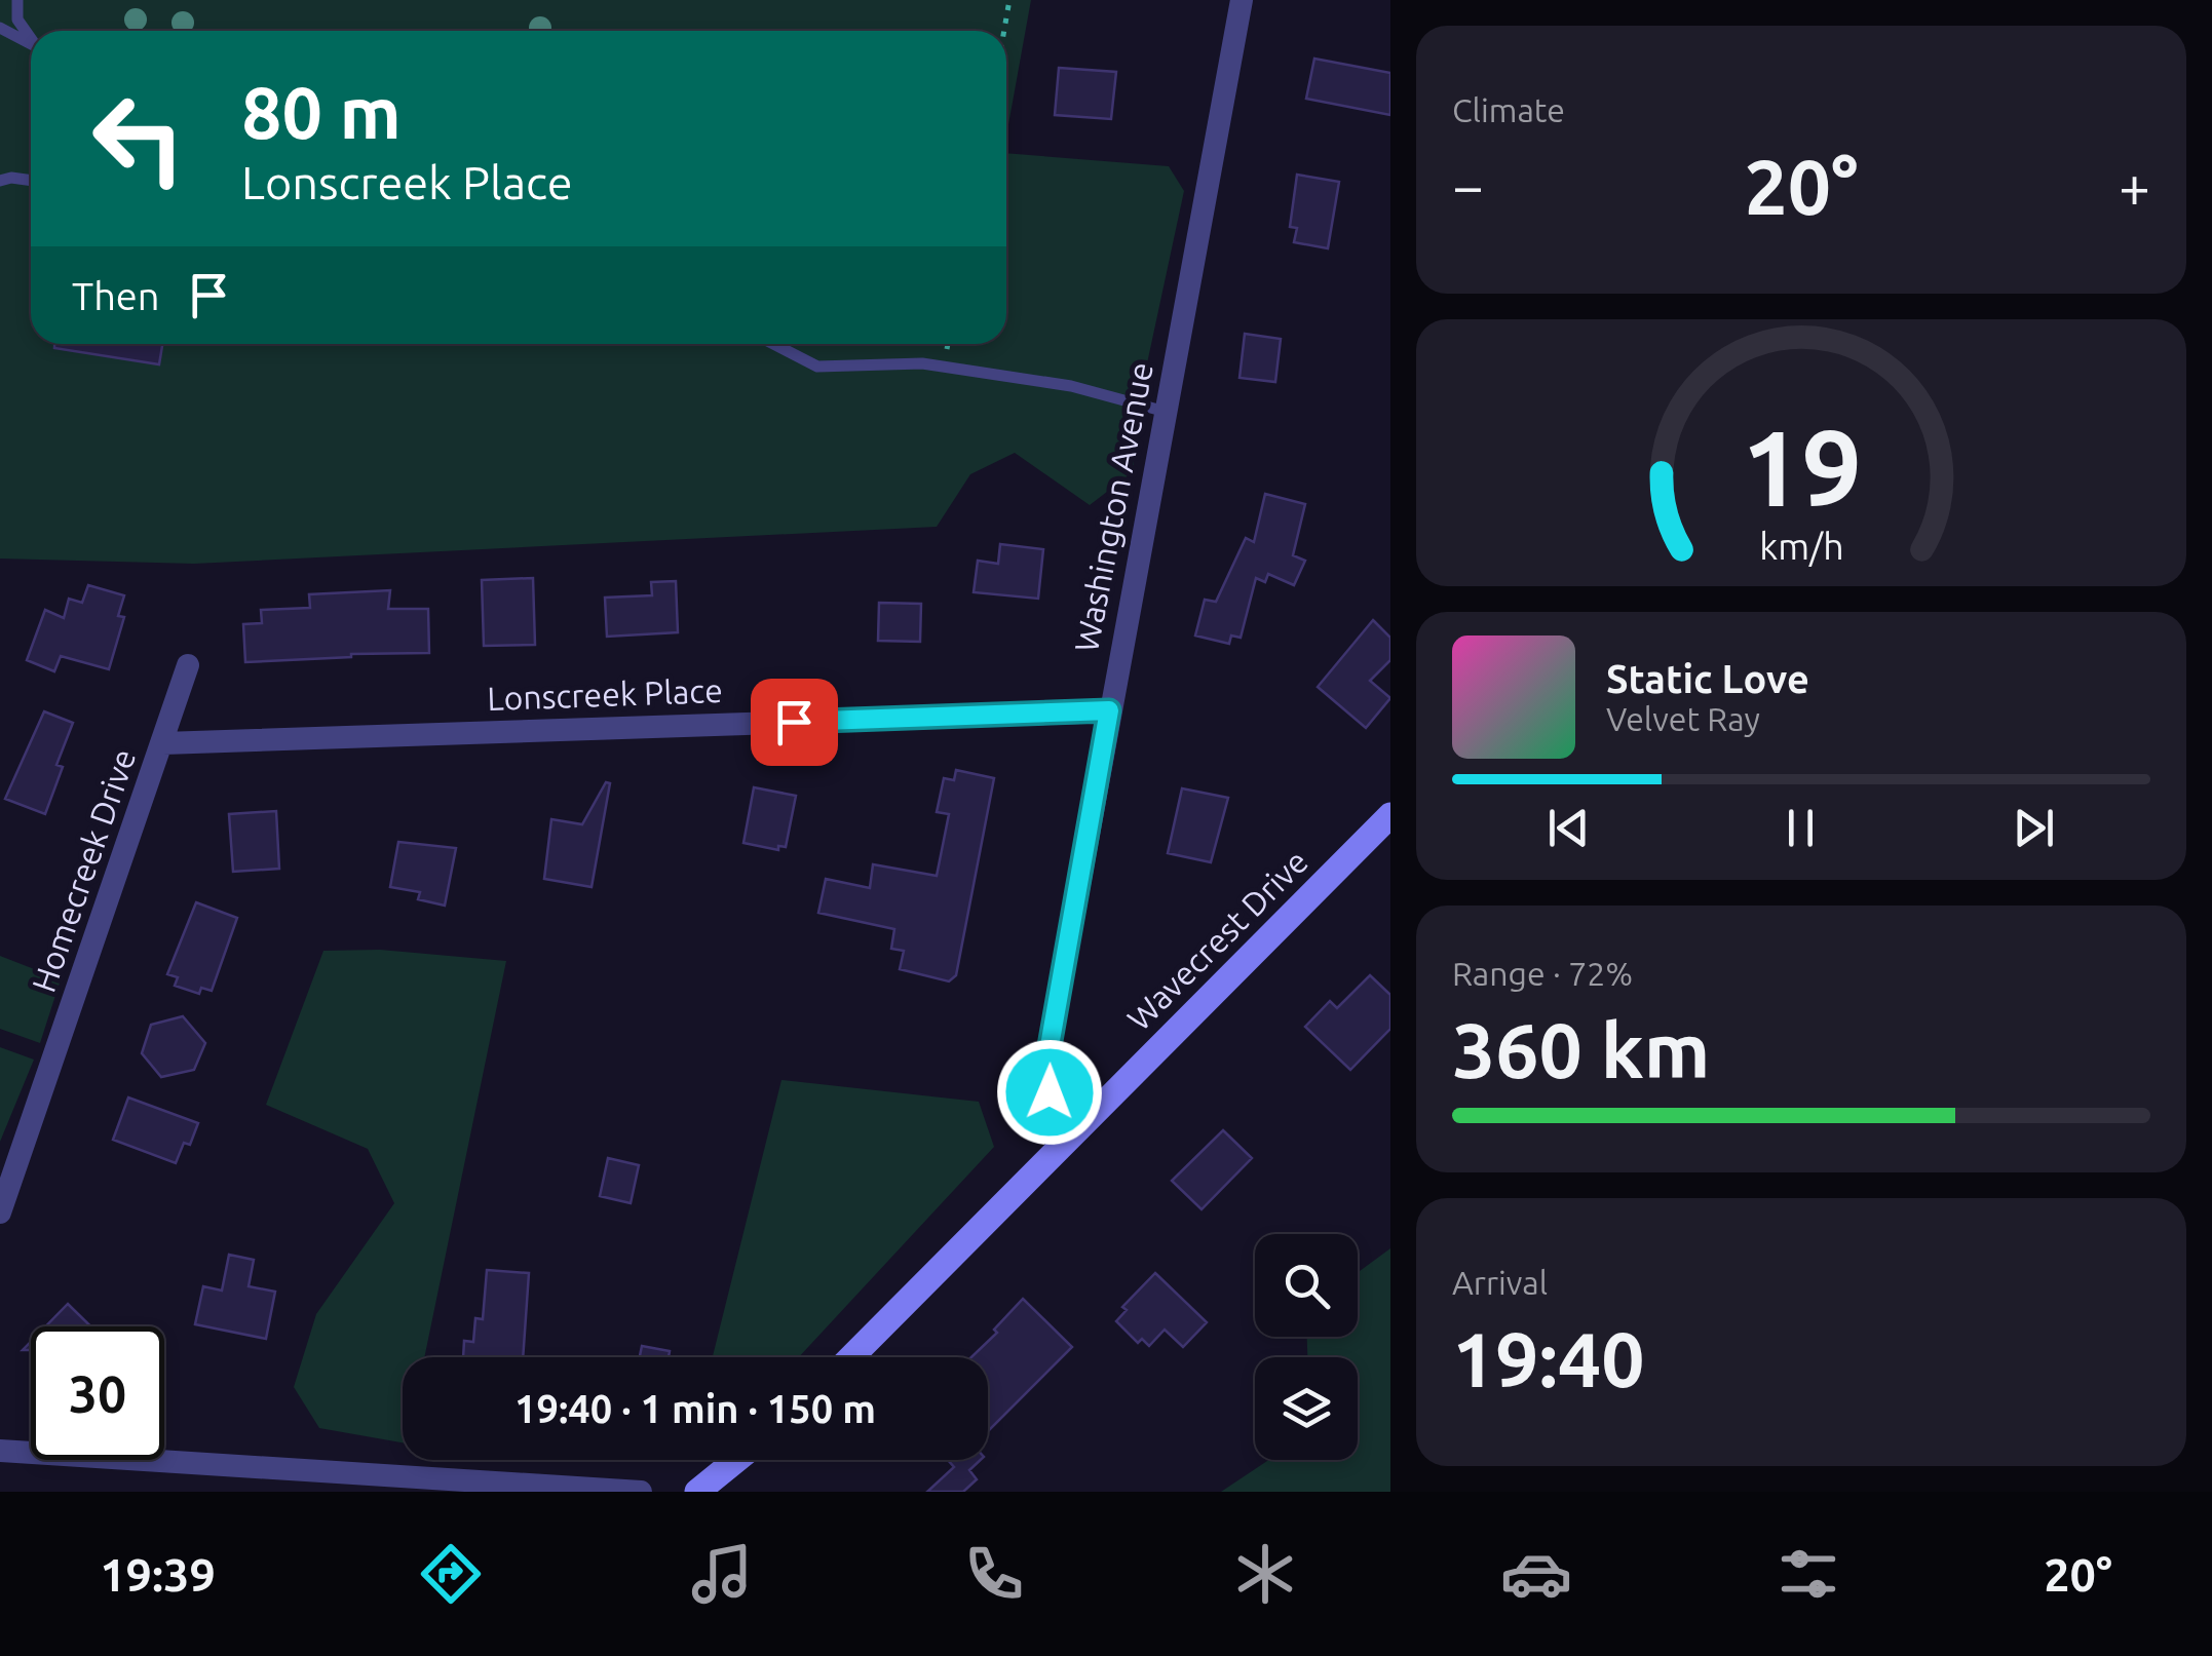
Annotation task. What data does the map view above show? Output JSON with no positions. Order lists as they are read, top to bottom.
{
  "streets": {
    "street": [
      "Washington Avenue",
      "Lonscreek Place",
      "Homecreek Drive",
      "Wavecrest Drive"
    ]
  },
  "crossings": [
    ["Washington Avenue", "Lonscreek Place"],
    ["Washington Avenue", "Wavecrest Drive"],
    ["Lonscreek Place", "Homecreek Drive"]
  ],
  "page": {
    "tile": [
      "Climate",
      ["Range · 72%", "360 km"],
      ["Arrival", "19:40"]
    ],
    "turn": ["80 m", "Lonscreek Place"],
    "heat": ["−", "20°", "+"],
    "then": "Then",
    "song": ["Static Love", "Velvet Ray"],
    "limit": "30",
    "trip": "19:40 · 1 min · 150 m",
    "tabs": ["19:39", "20°"],
    "gauge": ["19", "km/h"]
  }
}
